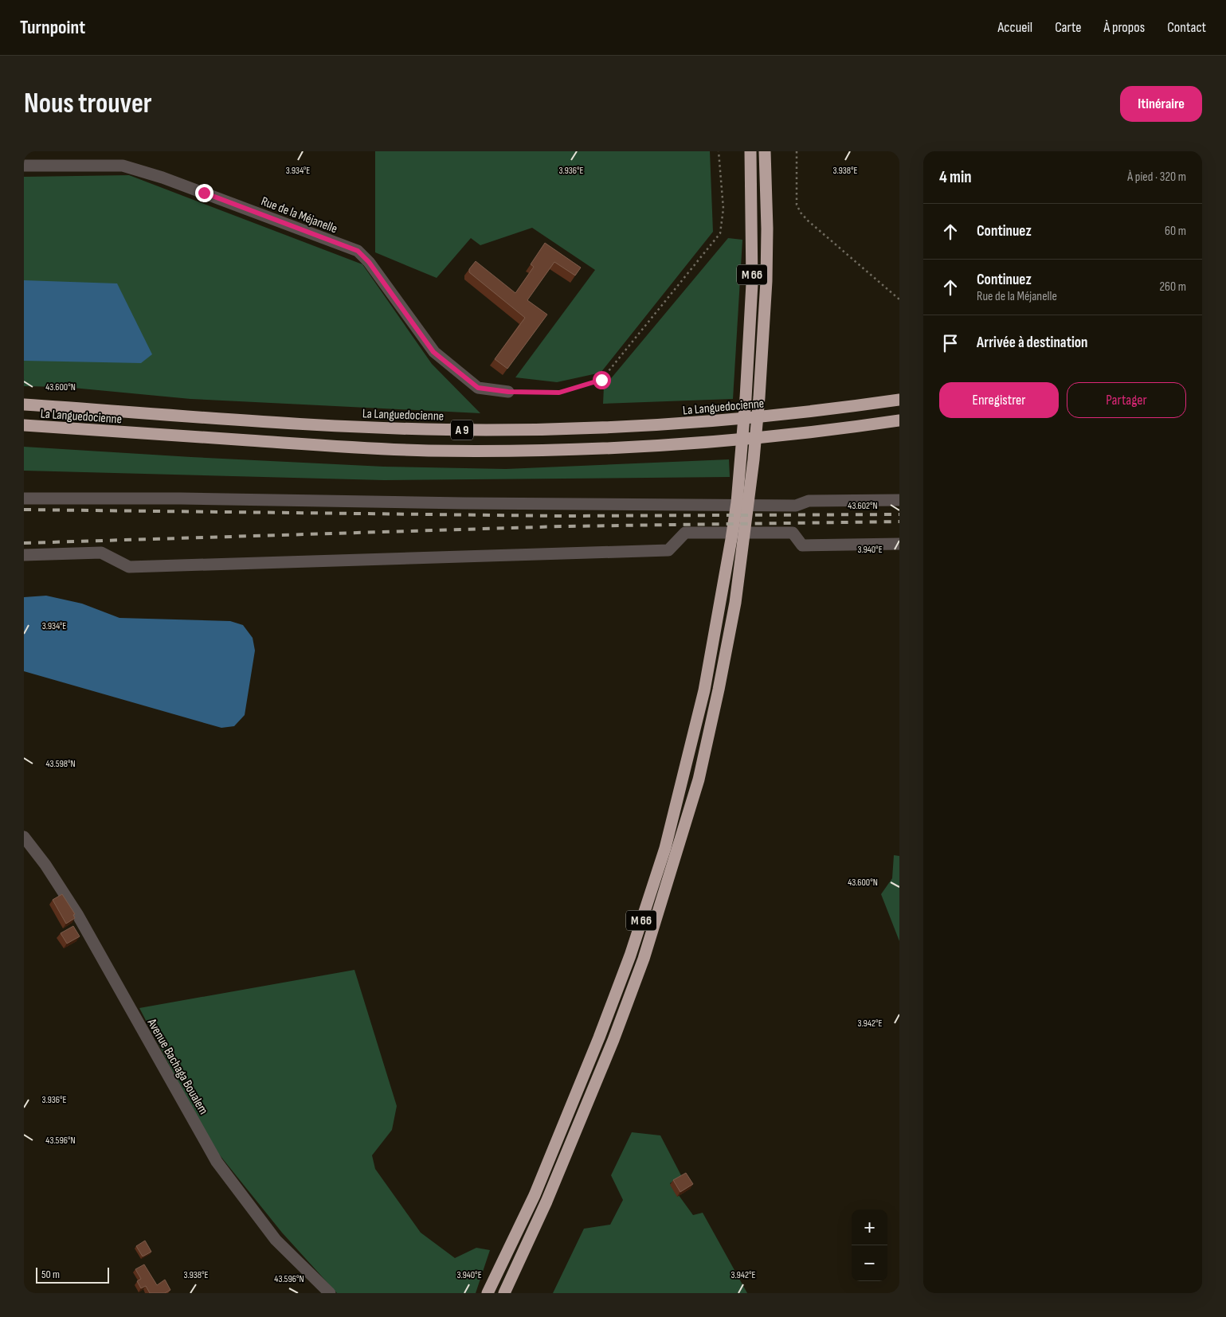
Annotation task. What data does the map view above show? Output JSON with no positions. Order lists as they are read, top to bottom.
{
  "streets": {
    "highway": ["M 66", "La Languedocienne", "A 9"],
    "street": ["Rue de la Méjanelle", "Avenue Bachaga Boualem"]
  },
  "scale_bar": "50 m",
  "page": {
    "header": "Turnpoint",
    "nav": [
      "Accueil",
      "Carte",
      "À propos",
      "Contact"
    ],
    "buttons": [
      "Itinéraire",
      ["Enregistrer", "Partager"]
    ],
    "title": "Nous trouver",
    "heading": ["4 min", "À pied · 320 m"],
    "list": [
      ["Continuez", "60 m"],
      ["Continuez", "Rue de la Méjanelle", "260 m"],
      "Arrivée à destination"
    ],
    "map_buttons": ["+", "−"],
    "scale": "50 m"
  },
  "coordinates": [
    "3.934°E",
    "3.938°E",
    "3.936°E",
    "43.600°N",
    "43.602°N",
    "3.940°E",
    "43.598°N",
    "3.942°E",
    "43.596°N"
  ]
}
